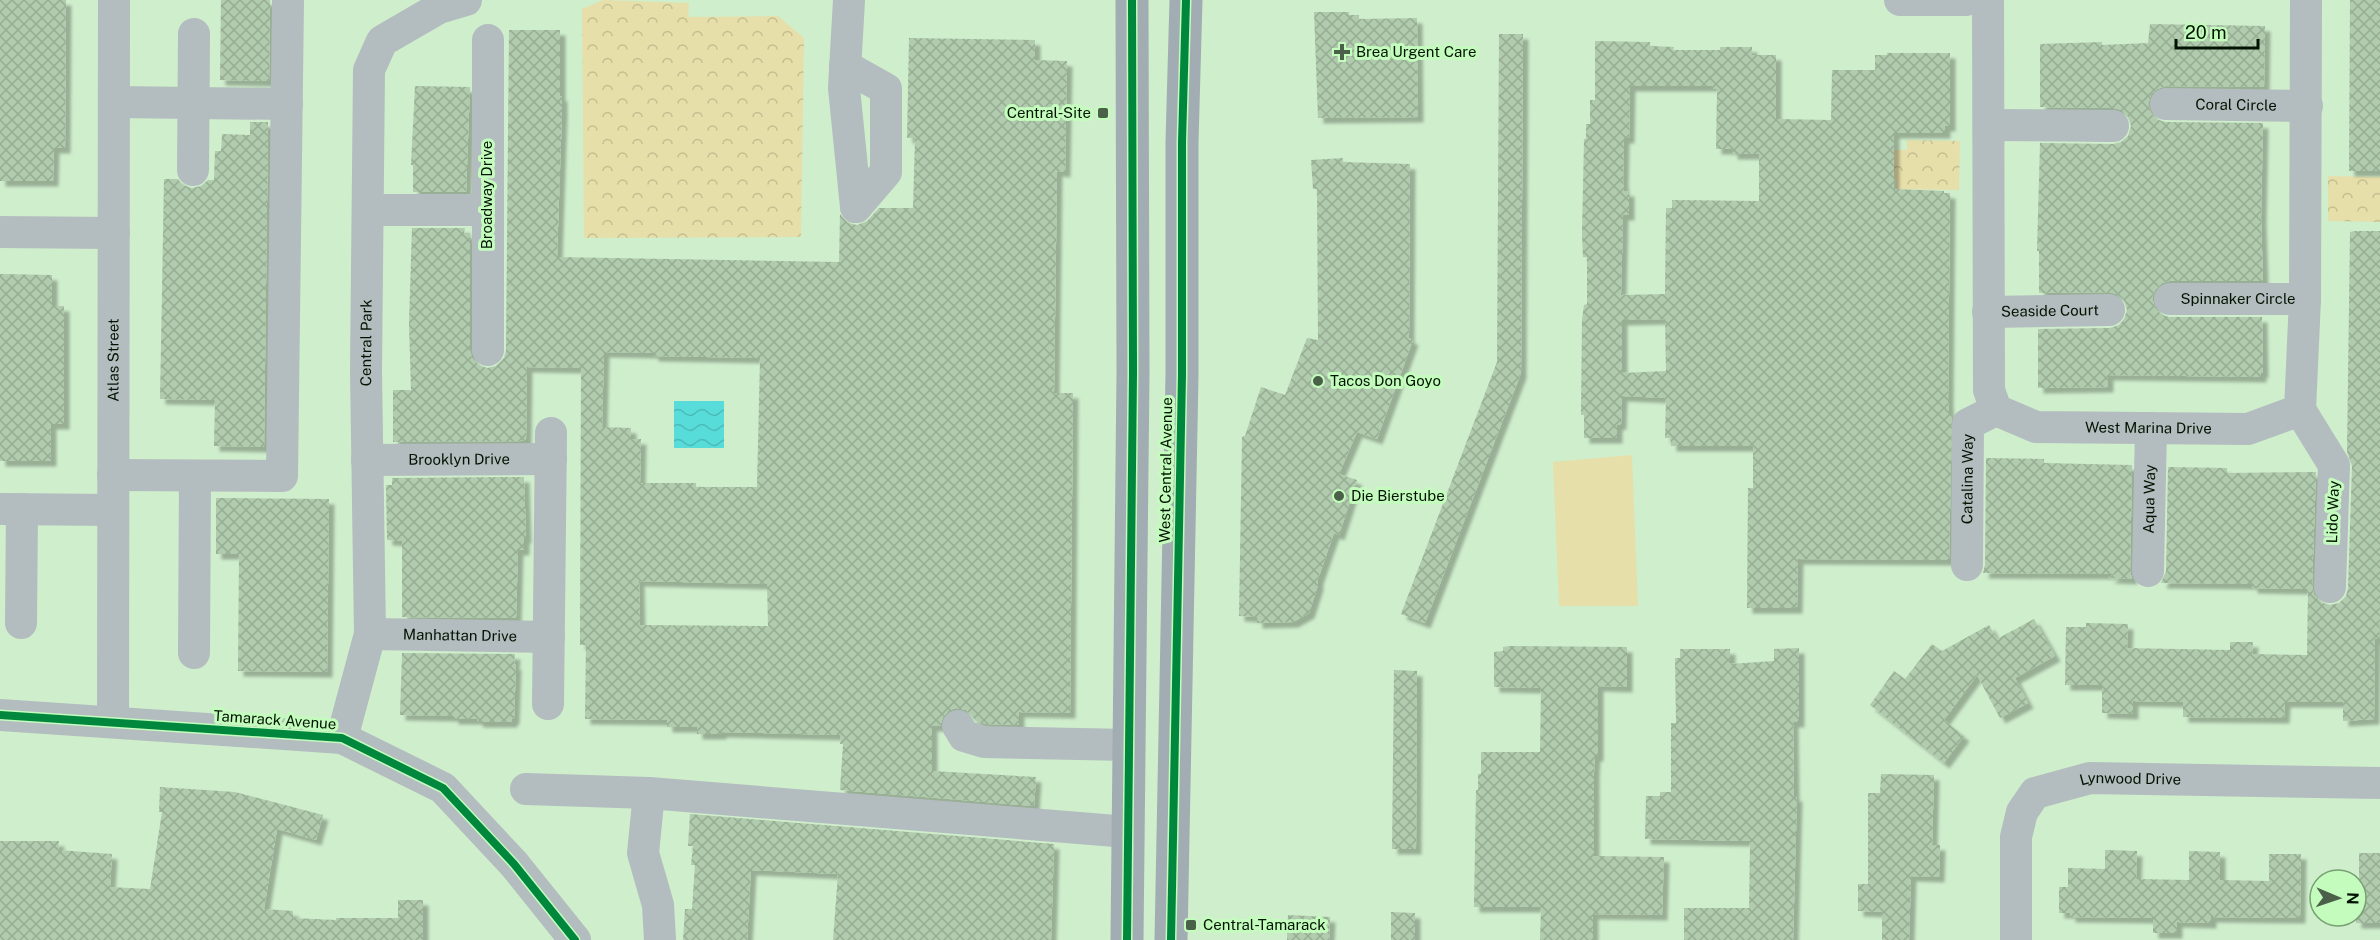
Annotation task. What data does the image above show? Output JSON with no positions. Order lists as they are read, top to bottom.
{
  "streets": {
    "main road": ["West Central Avenue"],
    "street": [
      "Coral Circle",
      "Broadway Drive",
      "Spinnaker Circle",
      "Seaside Court",
      "Central Park",
      "Atlas Street",
      "West Marina Drive",
      "Brooklyn Drive",
      "Catalina Way",
      "Aqua Way",
      "Lido Way",
      "Manhattan Drive",
      "Tamarack Avenue",
      "Lynwood Drive"
    ]
  },
  "crossings": [
    ["Central Park", "Brooklyn Drive"],
    ["Central Park", "Manhattan Drive"],
    ["Central Park", "Tamarack Avenue"],
    ["Atlas Street", "Tamarack Avenue"],
    ["West Marina Drive", "Catalina Way"],
    ["West Marina Drive", "Aqua Way"],
    ["West Marina Drive", "Lido Way"],
    ["Brooklyn Drive", "Manhattan Drive"]
  ],
  "places": {
    "health": ["Brea Urgent Care"],
    "transit": ["Central-Site", "Central-Tamarack"],
    "other": ["Tacos Don Goyo", "Die Bierstube"]
  },
  "scale_bar": "20 m",
  "north": "right"
}
